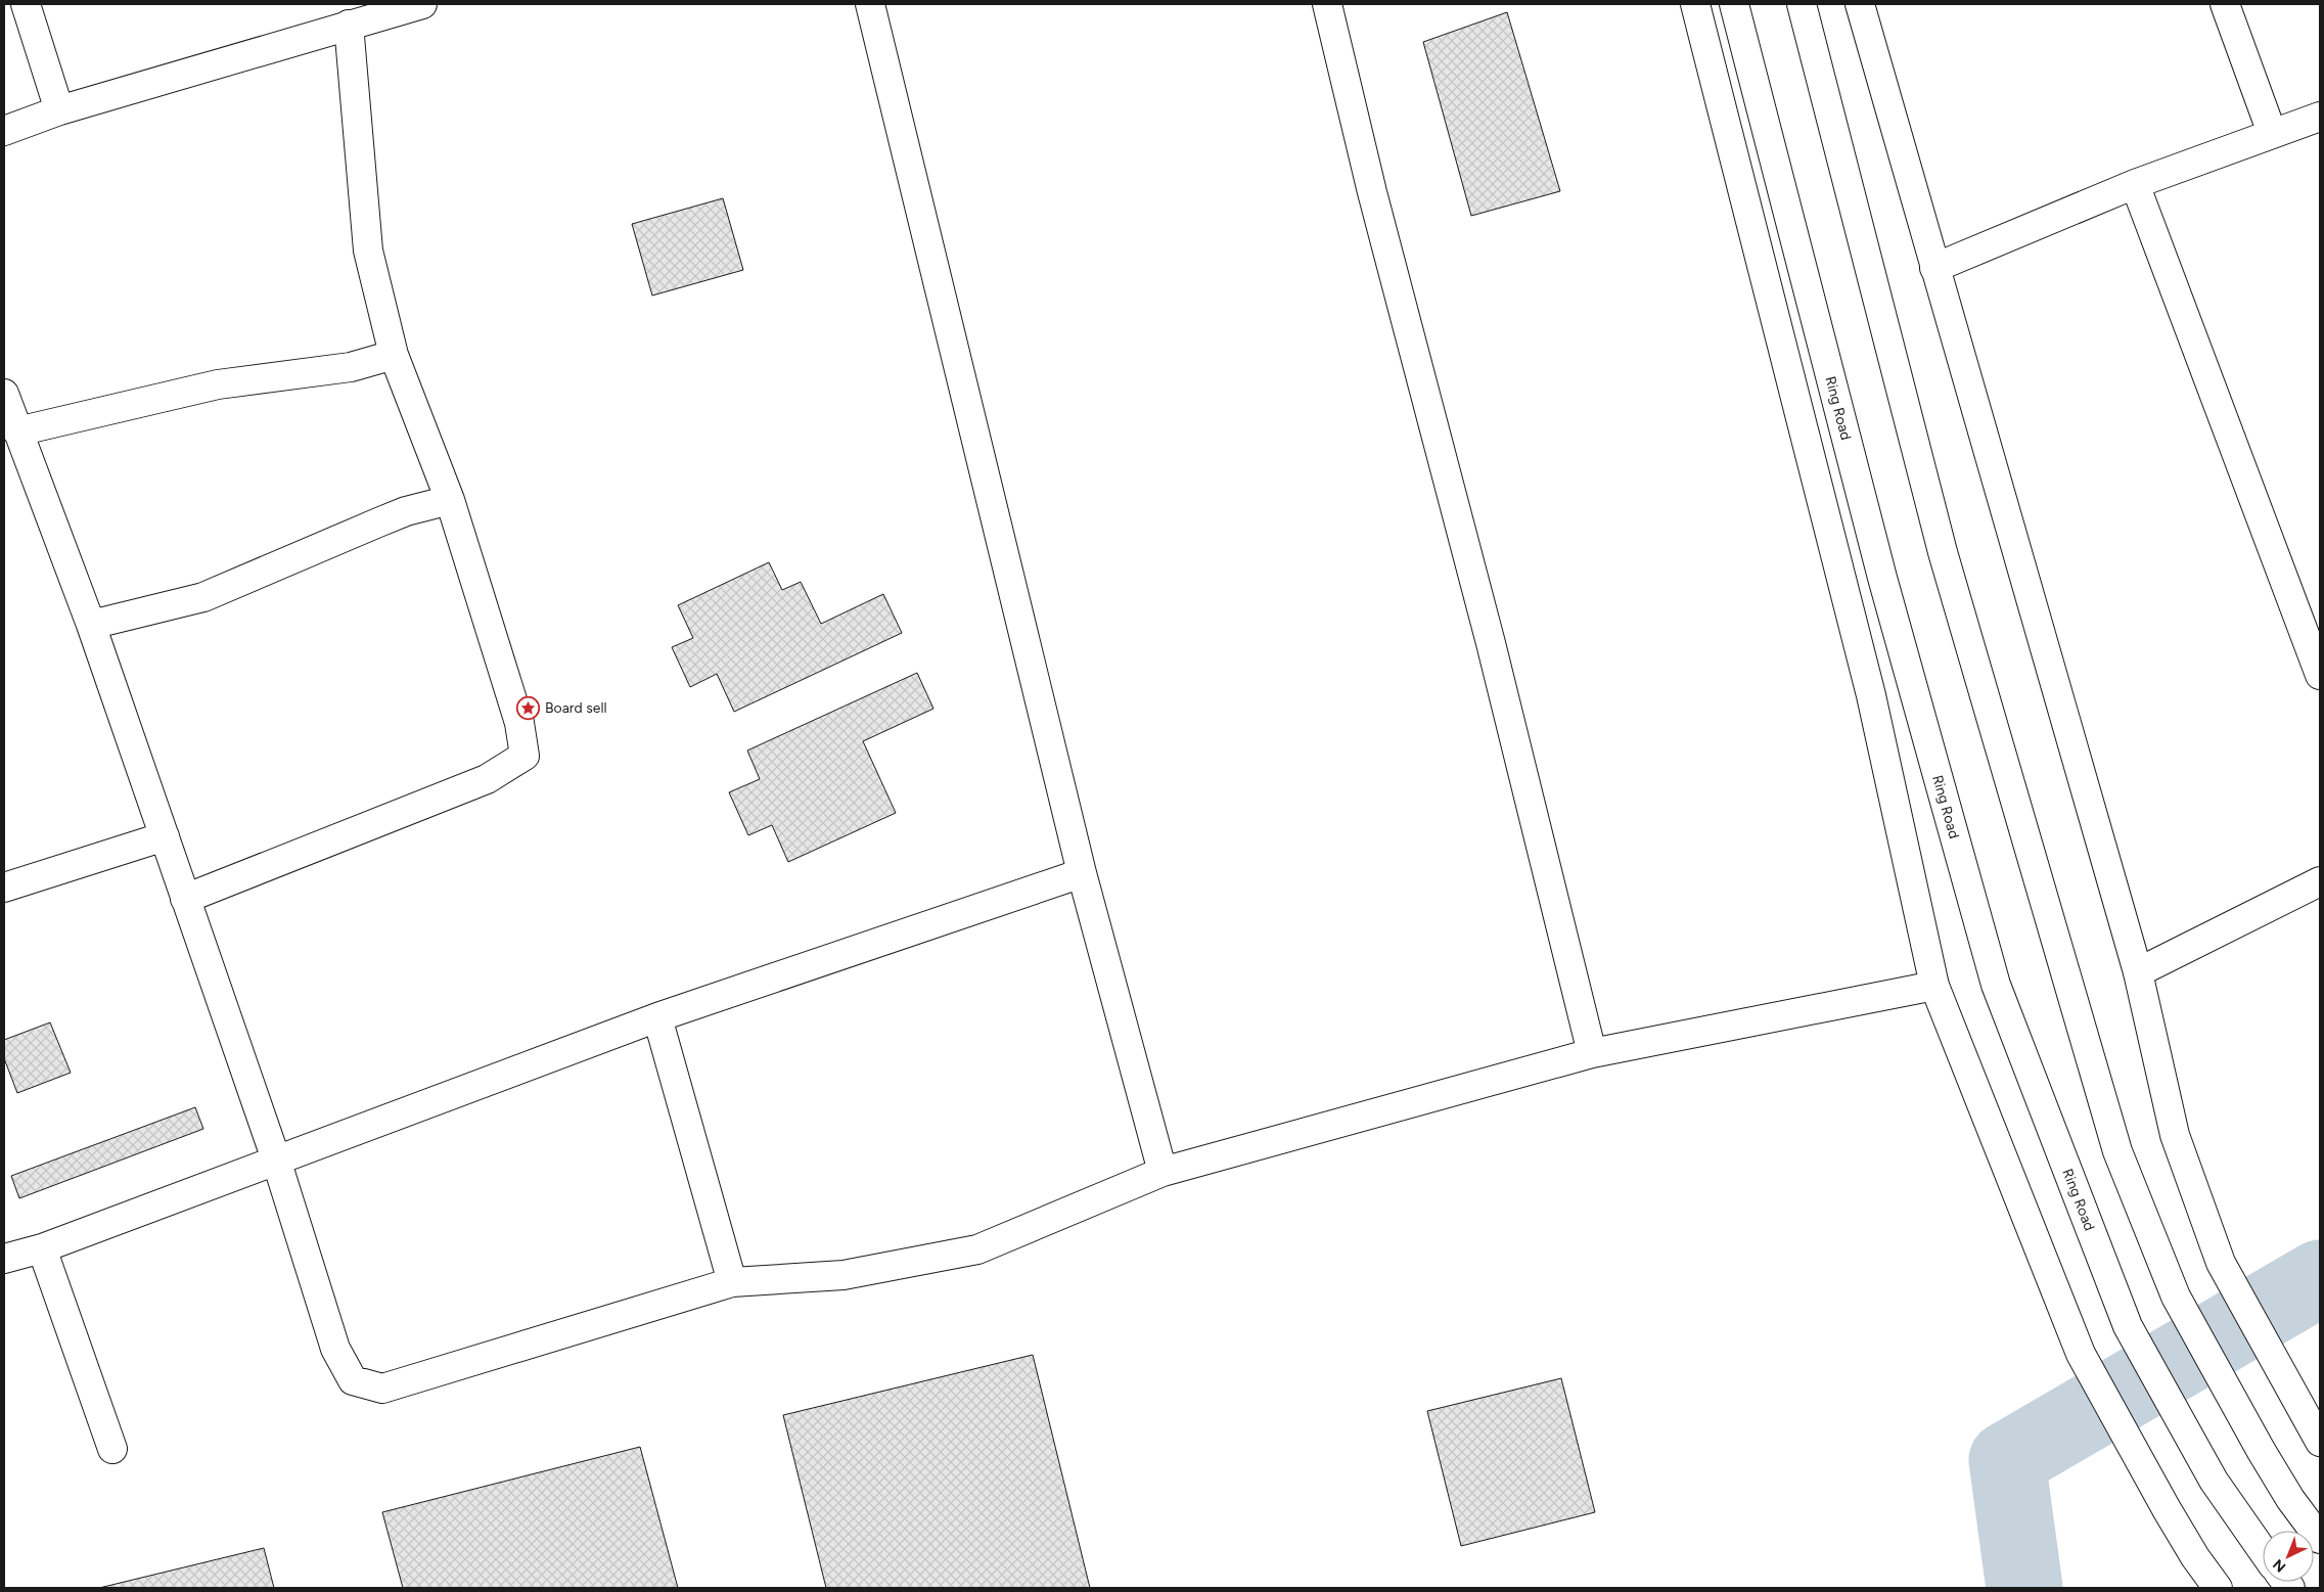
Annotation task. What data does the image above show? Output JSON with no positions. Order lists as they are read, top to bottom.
{
  "streets": {
    "main road": ["Ring Road"]
  },
  "places": {
    "place": ["Board sell"]
  },
  "north": "bottom left"
}
